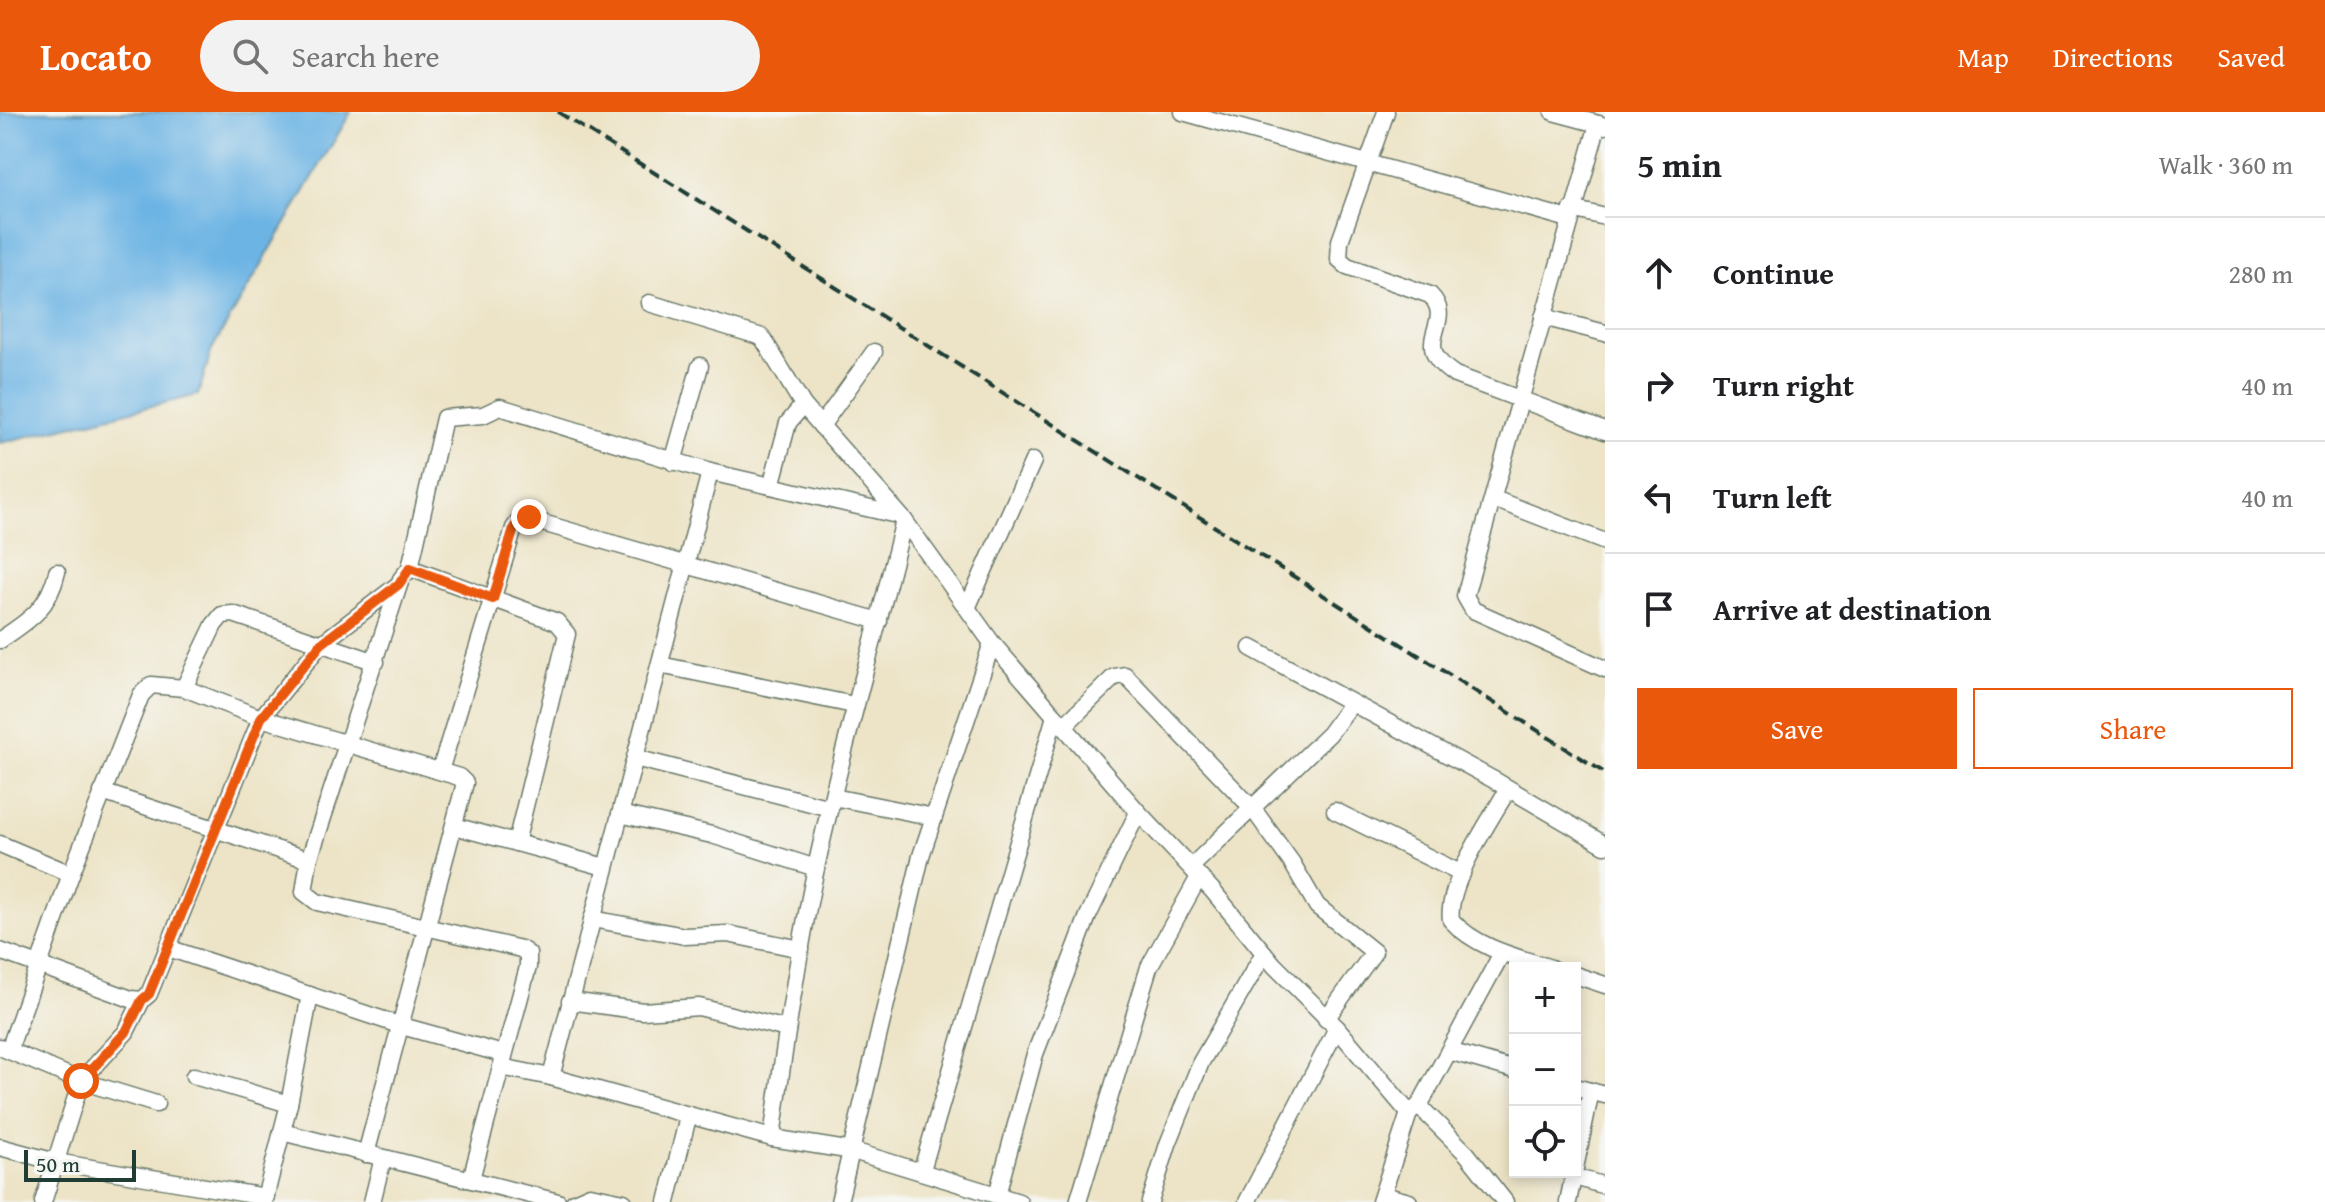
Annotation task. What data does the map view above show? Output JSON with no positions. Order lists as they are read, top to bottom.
{
  "scale_bar": "50 m",
  "page": {
    "header": "Locato",
    "search": "Search here",
    "nav": ["Map", "Directions", "Saved"],
    "heading": ["5 min", "Walk · 360 m"],
    "list": [
      ["Continue", "280 m"],
      ["Turn right", "40 m"],
      ["Turn left", "40 m"],
      "Arrive at destination"
    ],
    "buttons": ["Save", "Share"],
    "map_buttons": ["+", "−"],
    "scale": "50 m"
  }
}
